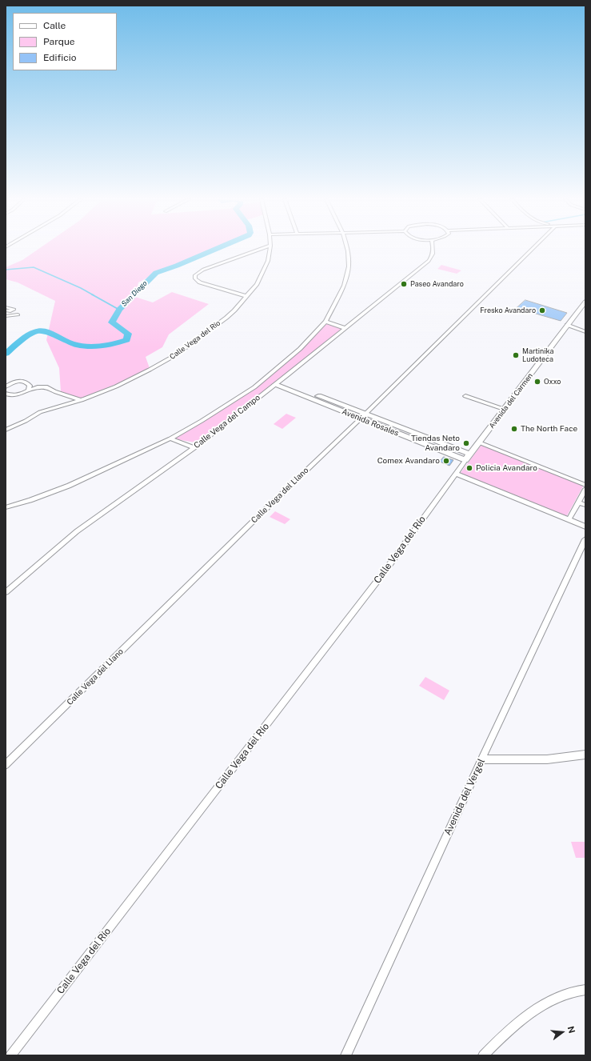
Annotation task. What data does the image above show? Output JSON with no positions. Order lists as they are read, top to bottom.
{
  "streets": {
    "street": [
      "Calle Vega del Río",
      "Avenida del Carmen",
      "Calle Vega del Campo",
      "Avenida Rosales",
      "Calle Vega del Llano",
      "Avenida del Vergel"
    ]
  },
  "crossings": [
    ["Calle Vega del Río", "Avenida del Carmen"],
    ["Calle Vega del Río", "Avenida Rosales"],
    ["Avenida del Carmen", "Avenida Rosales"],
    ["Calle Vega del Campo", "Avenida Rosales"],
    ["Avenida Rosales", "Calle Vega del Llano"]
  ],
  "water": ["San Diego"],
  "places": [
    "Paseo Avandaro",
    "Fresko Avandaro",
    "Martinika Ludoteca",
    "Oxxo",
    "The North Face",
    "Tiendas Neto Avandaro",
    "Comex Avandaro",
    "Policia Avandaro"
  ],
  "legend": ["Calle", "Parque", "Edificio"],
  "north": "right"
}
